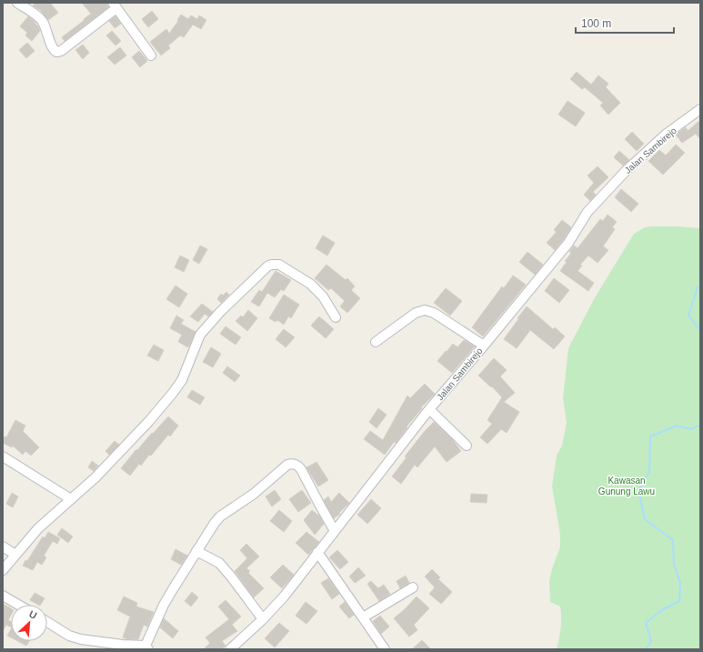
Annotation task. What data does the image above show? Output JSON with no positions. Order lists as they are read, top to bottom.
{
  "streets": {
    "street": ["Jalan Sambirejo"]
  },
  "parks": ["Kawasan Gunung Lawu"],
  "scale_bar": "100 m",
  "north": "top right"
}
